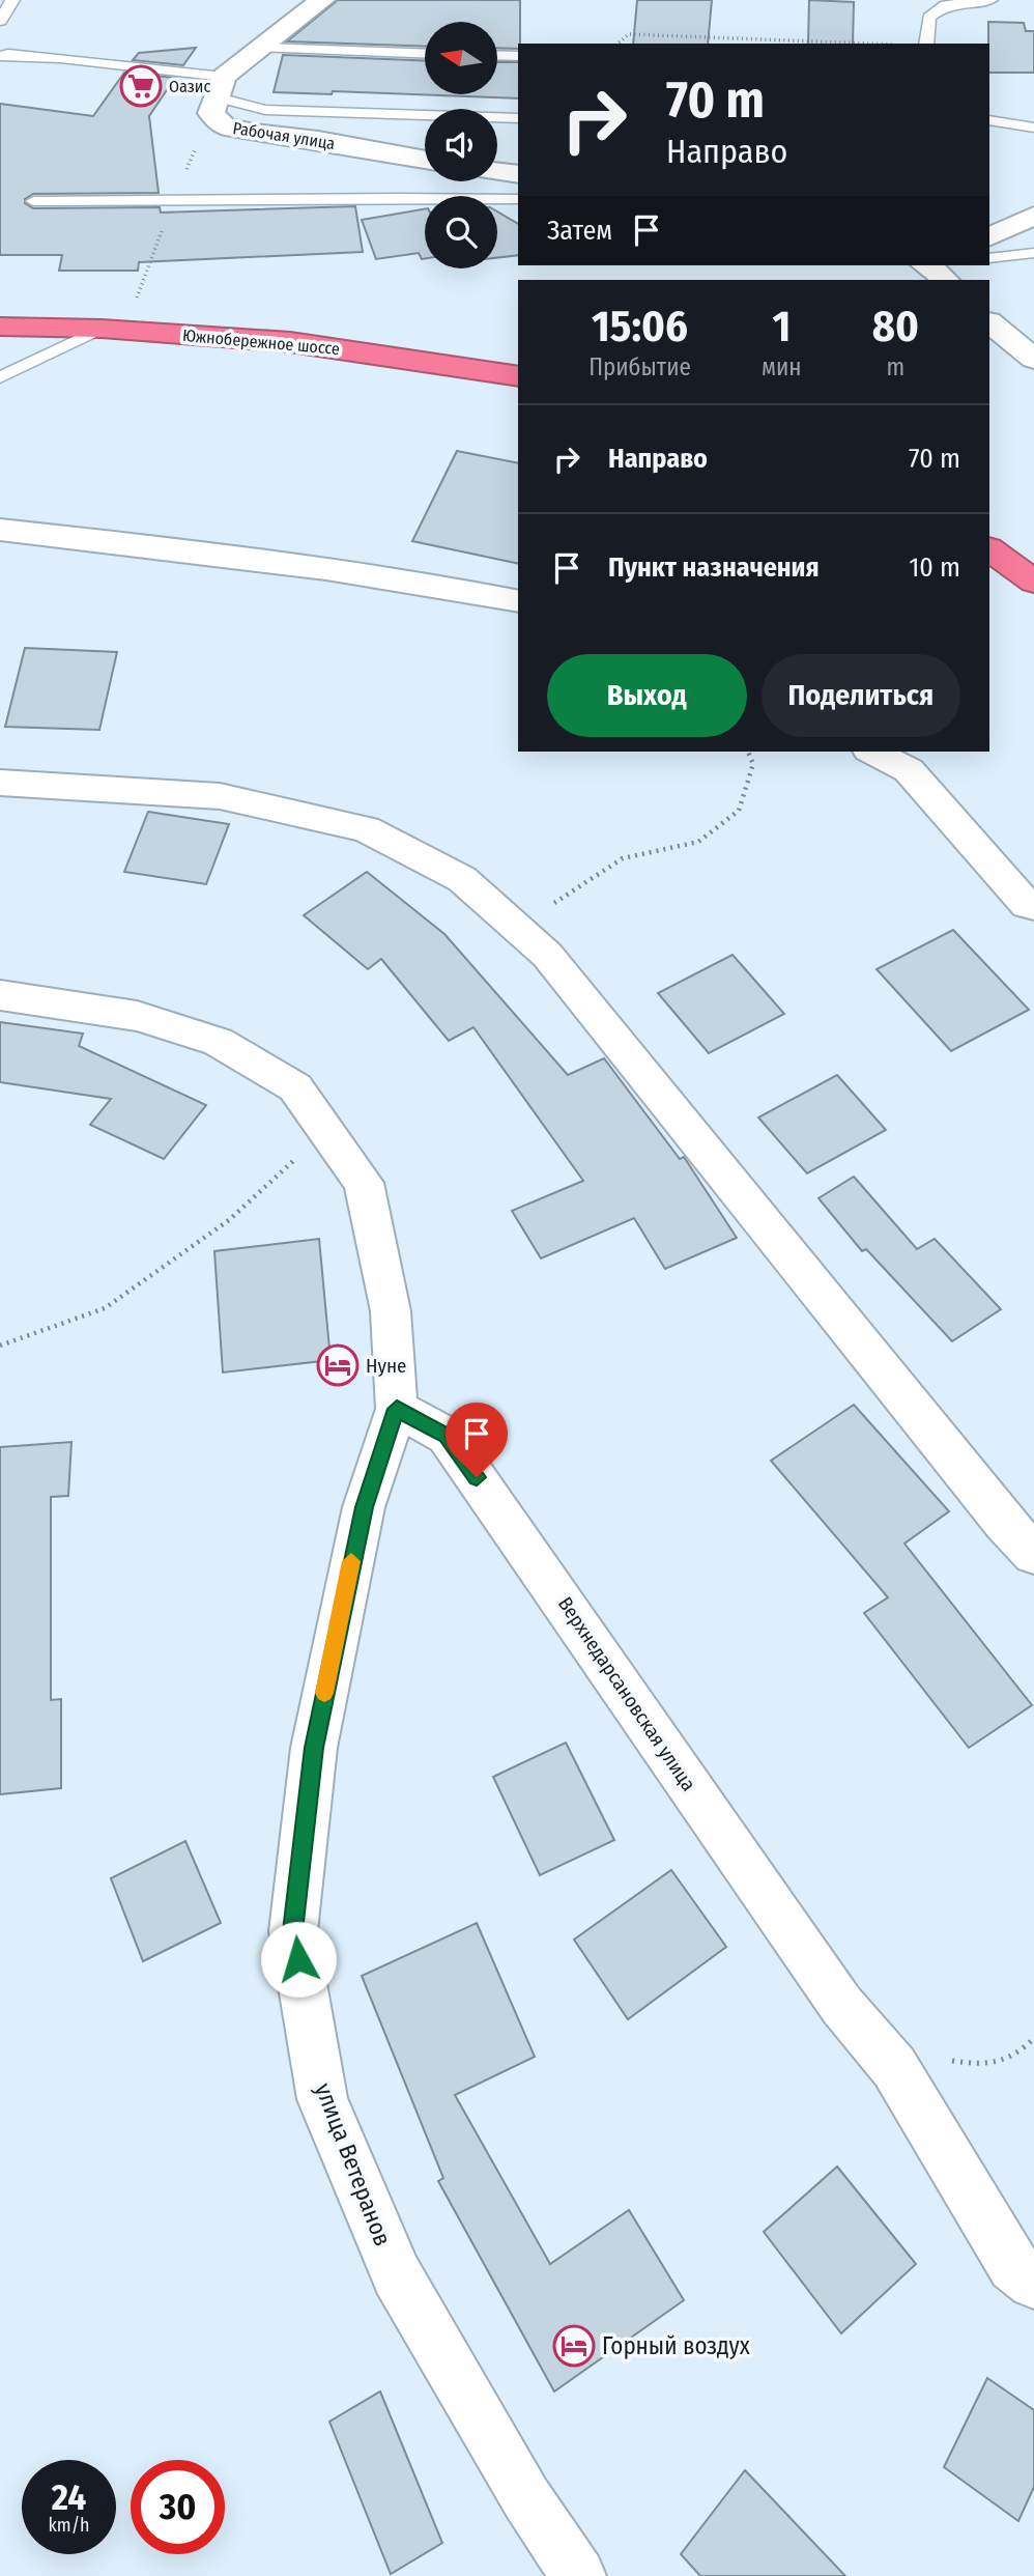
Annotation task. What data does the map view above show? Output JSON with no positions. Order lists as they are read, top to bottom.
{
  "streets": {
    "highway": ["Южнобережное шоссе"],
    "street": ["Рабочая улица", "Верхнедарсановская улица", "улица Ветеранов"]
  },
  "crossings": [
    ["Верхнедарсановская улица", "улица Ветеранов"]
  ],
  "places": {
    "supermarket": ["Оазис"],
    "hotel": ["Нуне", "Горный воздух"]
  },
  "north": "left",
  "page": {
    "turn": ["70 m", "Направо"],
    "then": "Затем",
    "eta": [
      "15:06",
      "Прибытие",
      "1",
      "мин",
      "80",
      "m"
    ],
    "list": [
      {
        "name": "Направо",
        "value": "70 m"
      },
      {
        "name": "Пункт назначения",
        "value": "10 m"
      }
    ],
    "buttons": ["Выход", "Поделиться"],
    "speed": "24 km/h",
    "limit": "30"
  }
}
